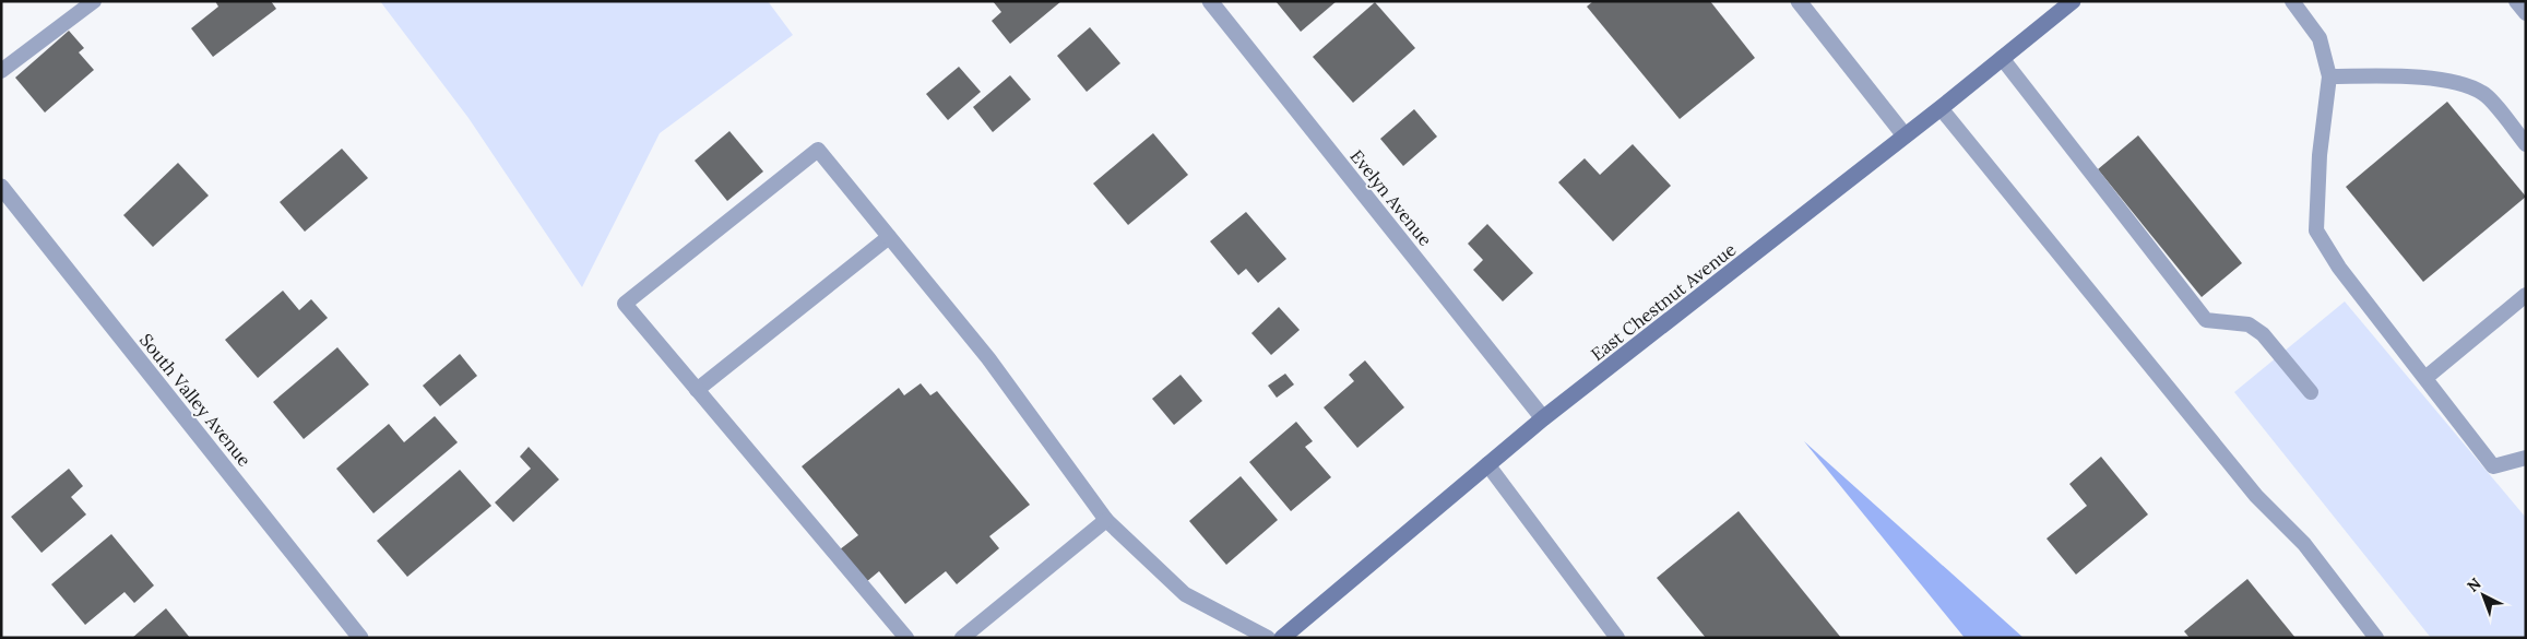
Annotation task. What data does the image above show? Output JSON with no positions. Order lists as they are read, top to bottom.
{
  "streets": {
    "street": ["Evelyn Avenue", "East Chestnut Avenue", "South Valley Avenue"]
  },
  "crossings": [
    ["Evelyn Avenue", "East Chestnut Avenue"]
  ],
  "north": "top left"
}
